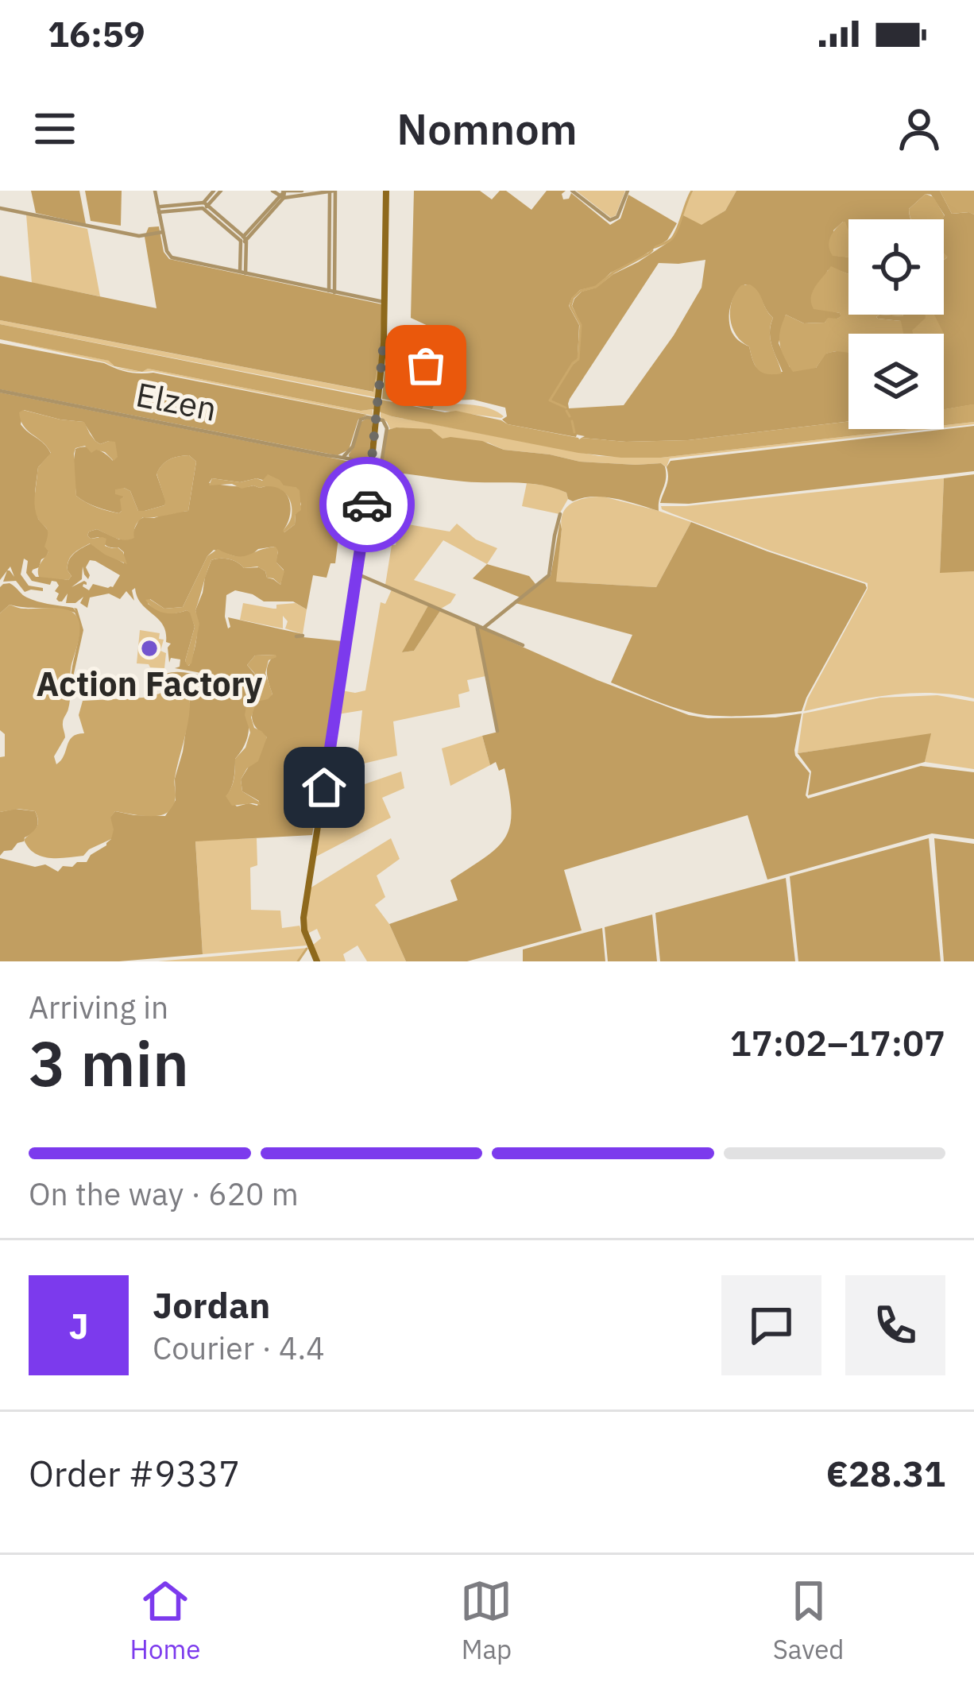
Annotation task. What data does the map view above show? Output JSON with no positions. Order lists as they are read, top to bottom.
{
  "streets": {
    "street": ["Elzen"]
  },
  "places": ["Action Factory"],
  "page": {
    "status": "16:59",
    "header": "Nomnom",
    "heading": ["3 min", "Arriving in", "17:02–17:07"],
    "panel": [
      "Jordan",
      "Courier · 4.4",
      "Order #9337",
      "€28.31"
    ],
    "bar": "On the way · 620 m",
    "round": "J",
    "tabs": ["Home", "Map", "Saved"]
  }
}
